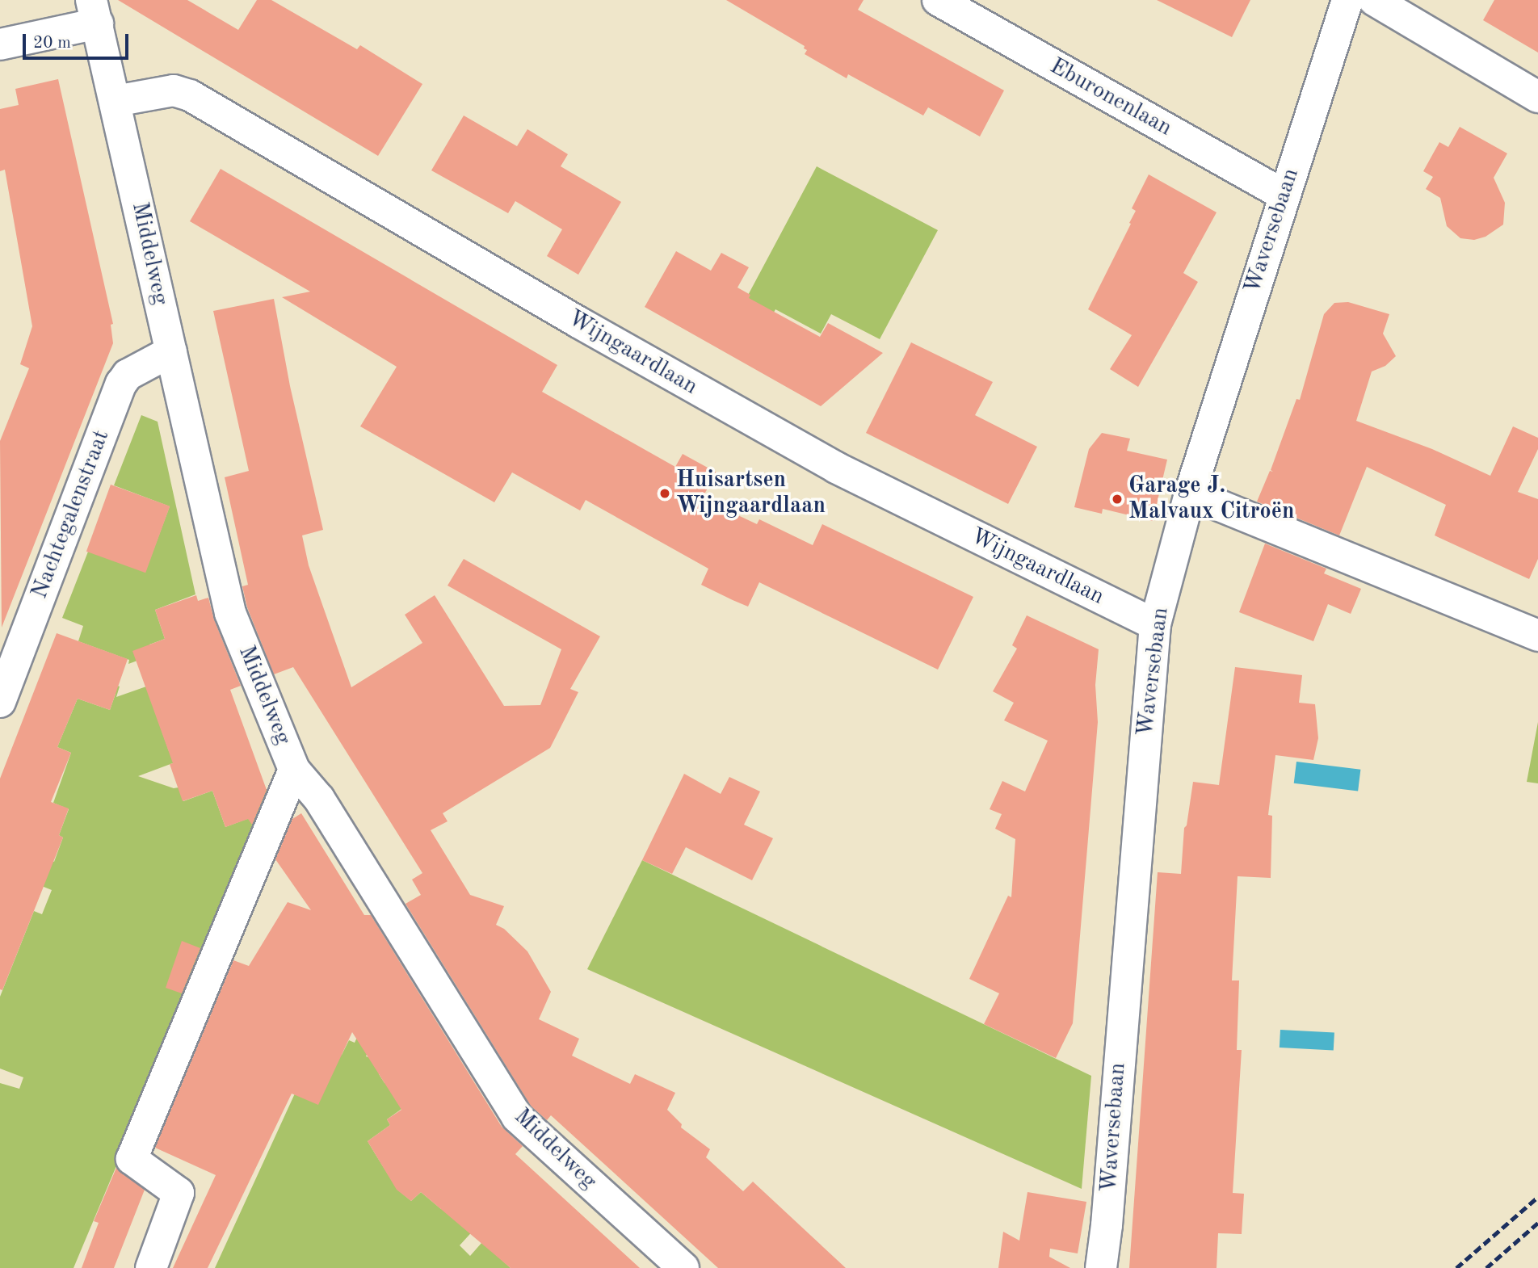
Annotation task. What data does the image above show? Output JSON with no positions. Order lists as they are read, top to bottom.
{
  "streets": {
    "street": [
      "Eburonenlaan",
      "Waversebaan",
      "Middelweg",
      "Wijngaardlaan",
      "Nachtegalenstraat"
    ]
  },
  "crossings": [
    ["Eburonenlaan", "Waversebaan"],
    ["Waversebaan", "Wijngaardlaan"],
    ["Middelweg", "Wijngaardlaan"],
    ["Middelweg", "Nachtegalenstraat"]
  ],
  "places": ["Huisartsen Wijngaardlaan", "Garage J. Malvaux Citroën"],
  "scale_bar": "20 m"
}
